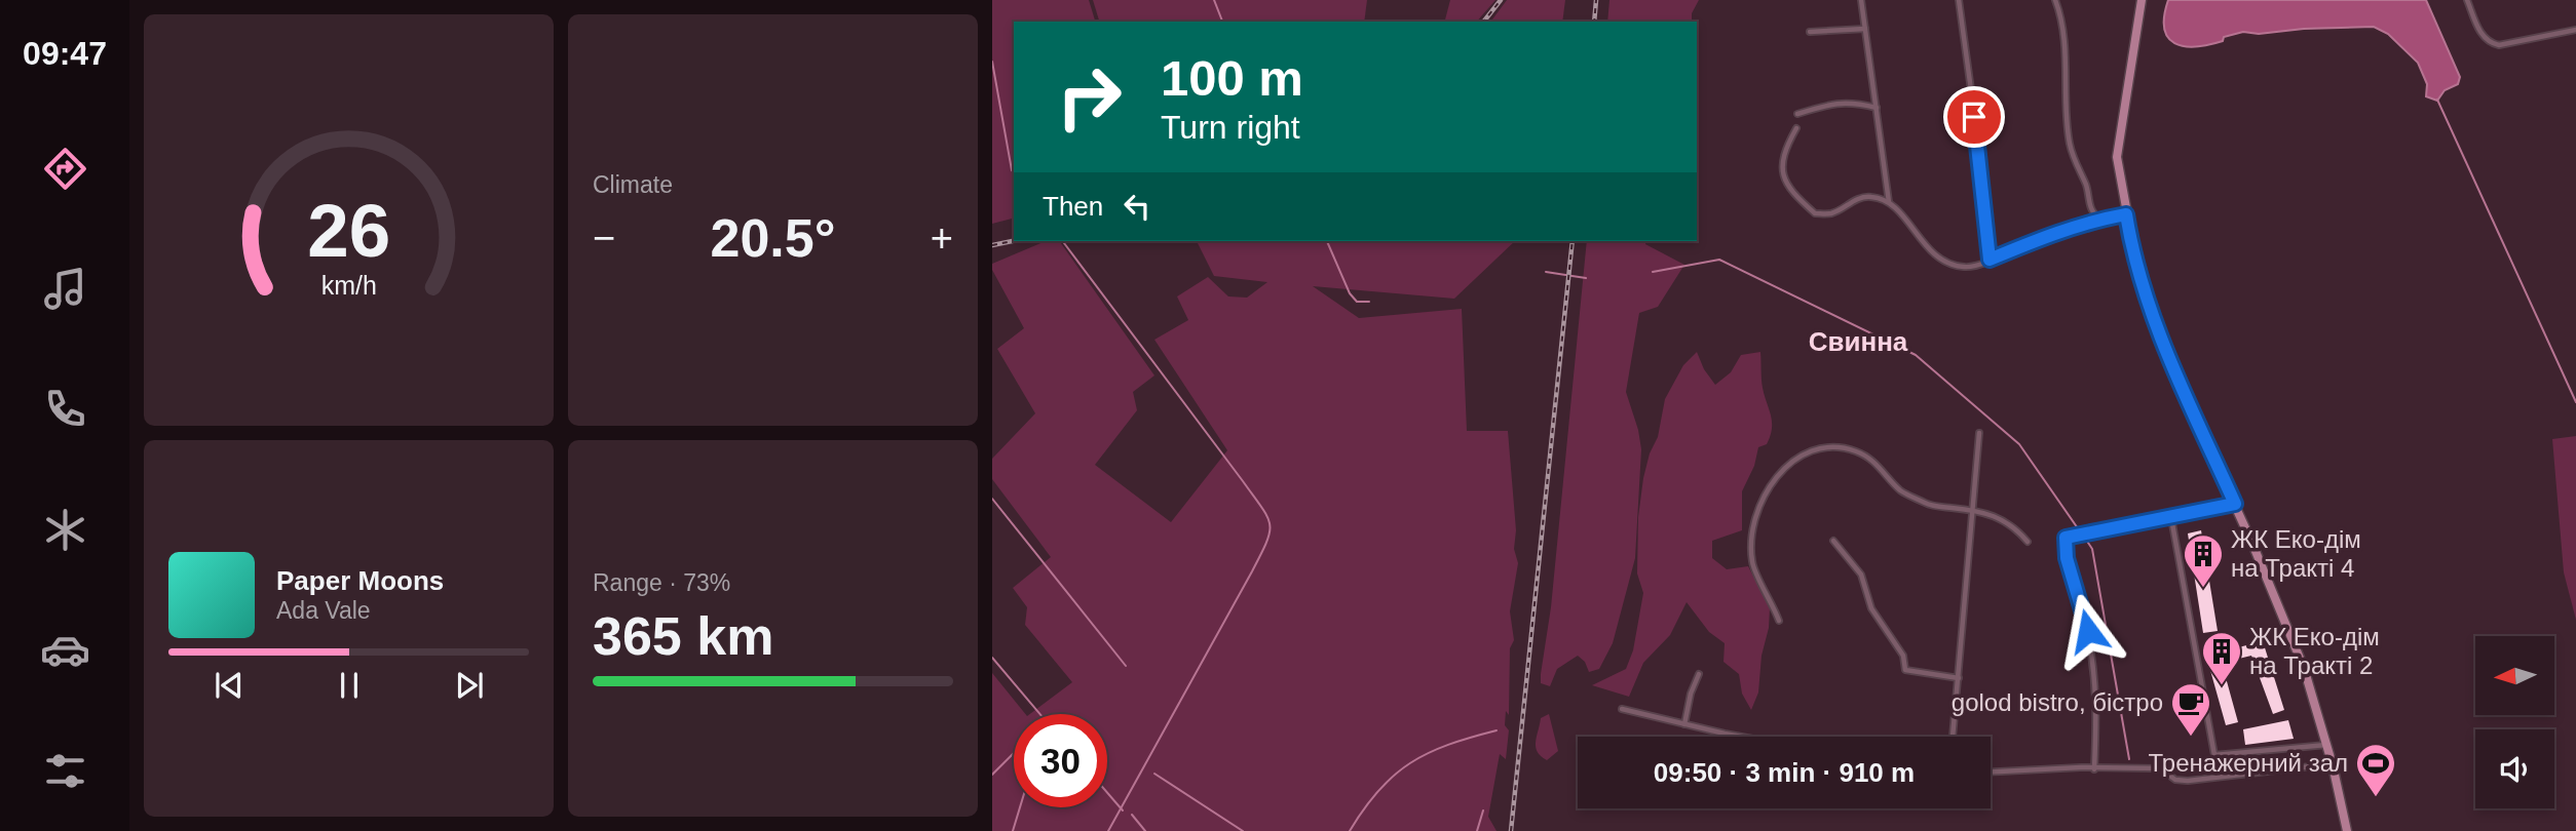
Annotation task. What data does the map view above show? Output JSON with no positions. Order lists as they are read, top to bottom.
{
  "districts": ["Свинна"],
  "places": {
    "building": ["ЖК Еко-дім на Тракті 4", "ЖК Еко-дім на Тракті 2"],
    "cafe": ["golod bistro, бістро"],
    "sports": ["Тренажерний зал"]
  },
  "north": "left",
  "page": {
    "tabs": "09:47",
    "tile": [
      "Climate",
      ["Range · 73%", "365 km"]
    ],
    "turn": ["100 m", "Turn right"],
    "then": "Then",
    "heat": ["−", "20.5°", "+"],
    "song": ["Paper Moons", "Ada Vale"],
    "limit": "30",
    "trip": "09:50 · 3 min · 910 m",
    "gauge": ["26", "km/h"]
  }
}
